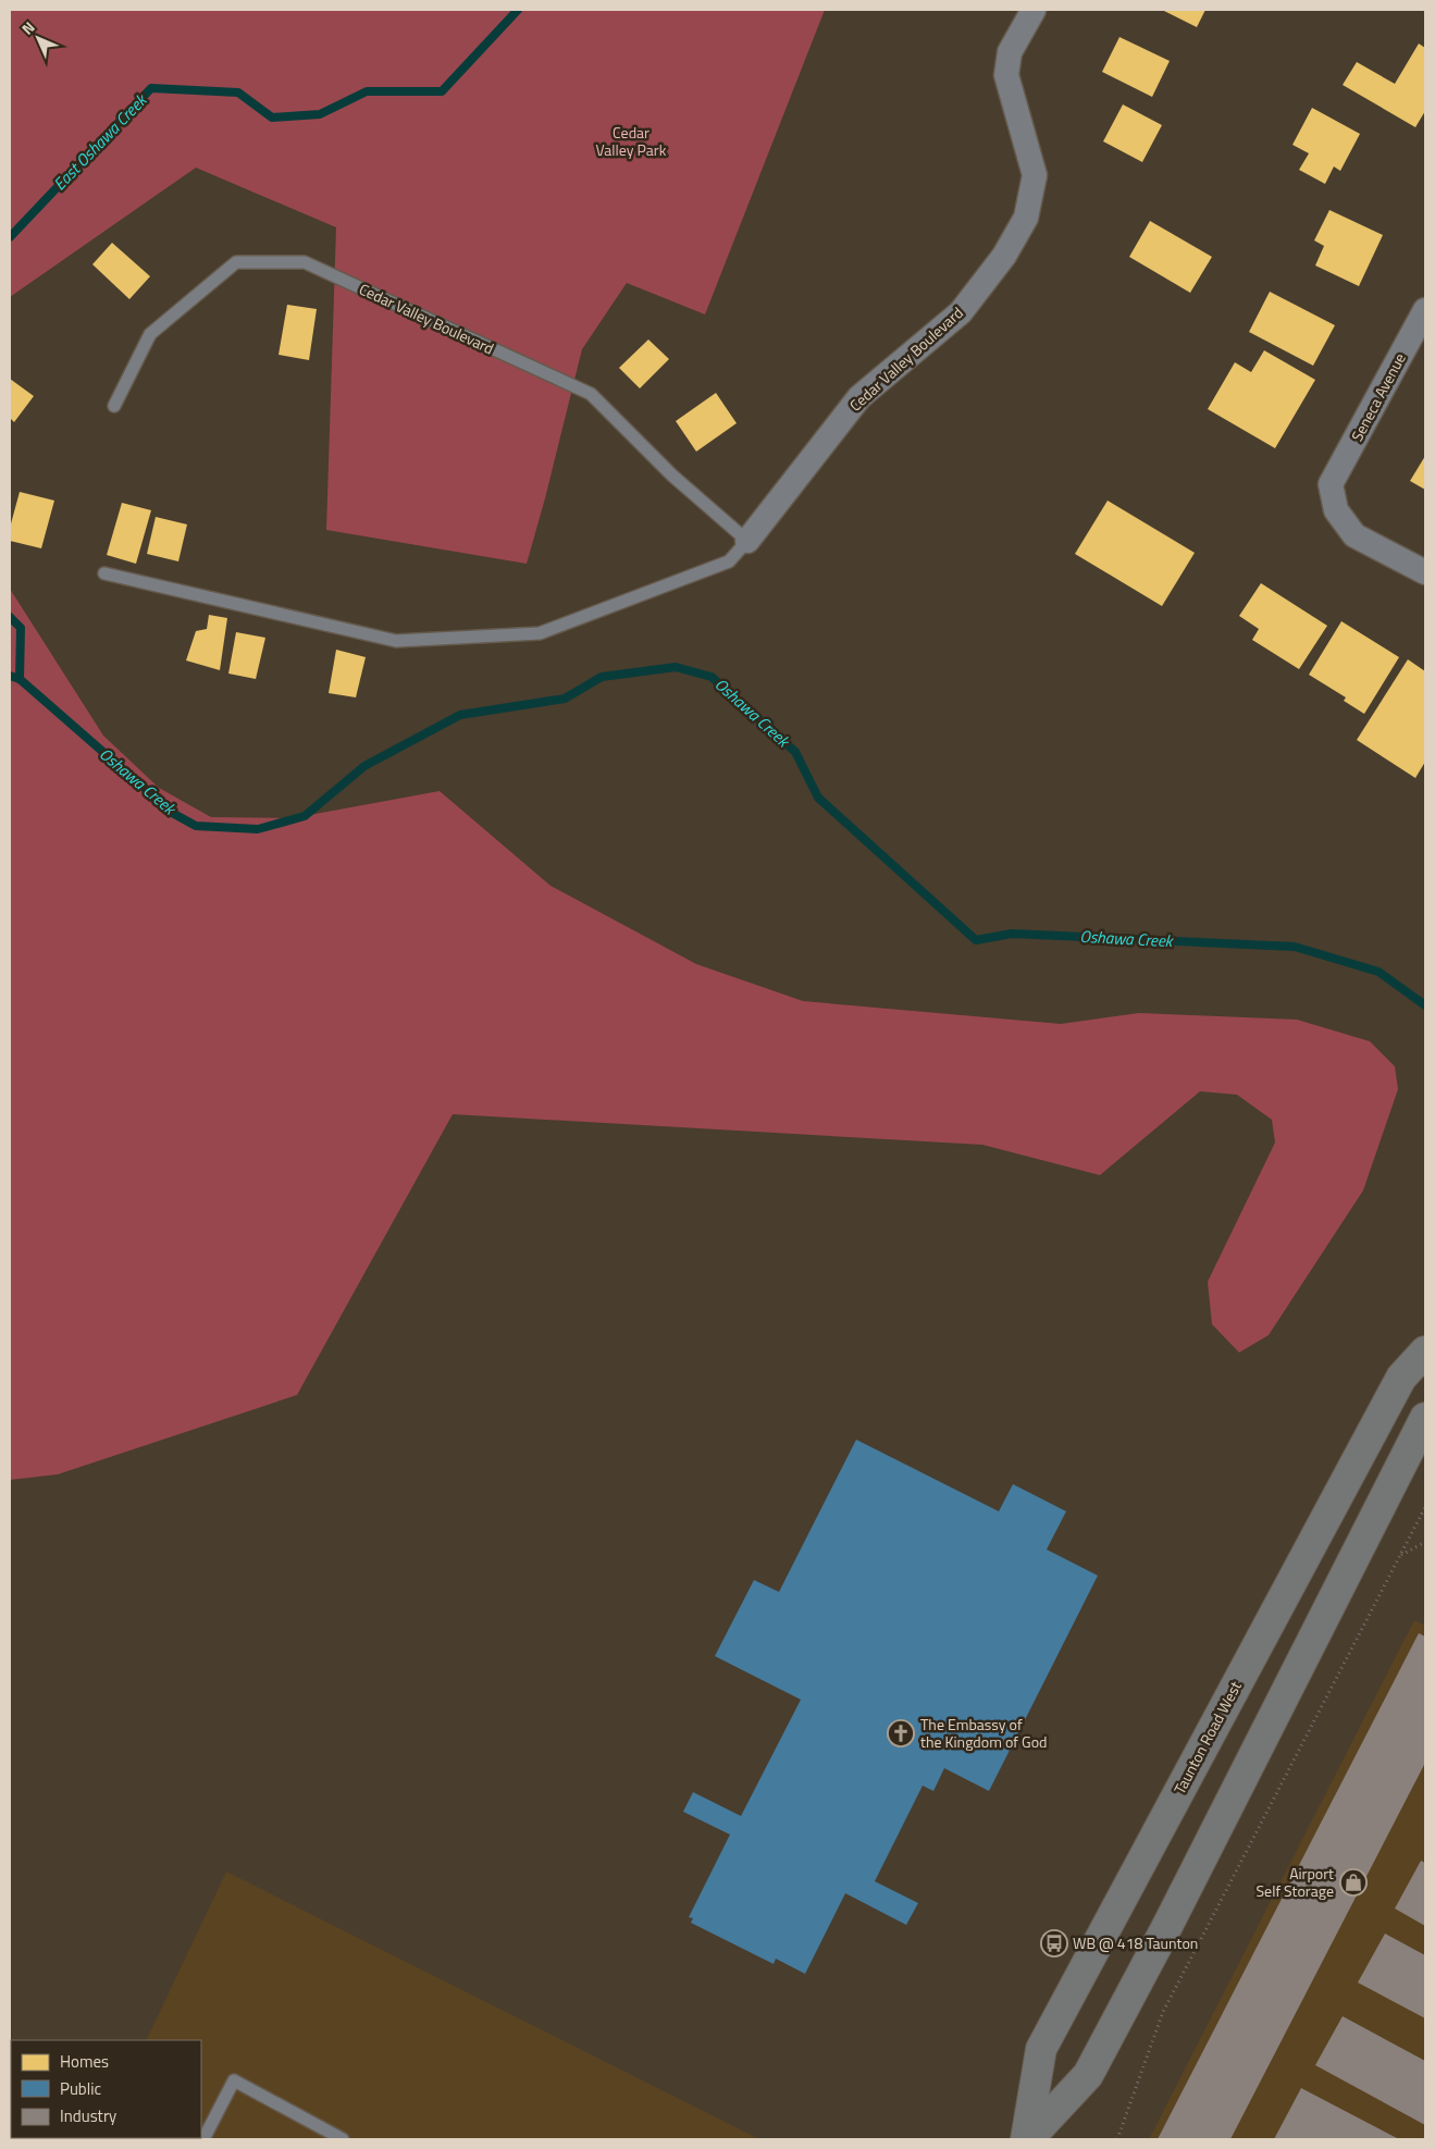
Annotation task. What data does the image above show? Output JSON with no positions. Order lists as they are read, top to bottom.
{
  "streets": {
    "main road": ["Taunton Road West"],
    "street": ["Cedar Valley Boulevard", "Seneca Avenue"]
  },
  "water": ["East Oshawa Creek", "Oshawa Creek"],
  "parks": ["Cedar Valley Park"],
  "places": {
    "church": ["The Embassy of the Kingdom of God"],
    "shop": ["Airport Self Storage"],
    "bus stop": ["WB @ 418 Taunton"]
  },
  "legend": ["Homes", "Public", "Industry"],
  "north": "top left"
}
